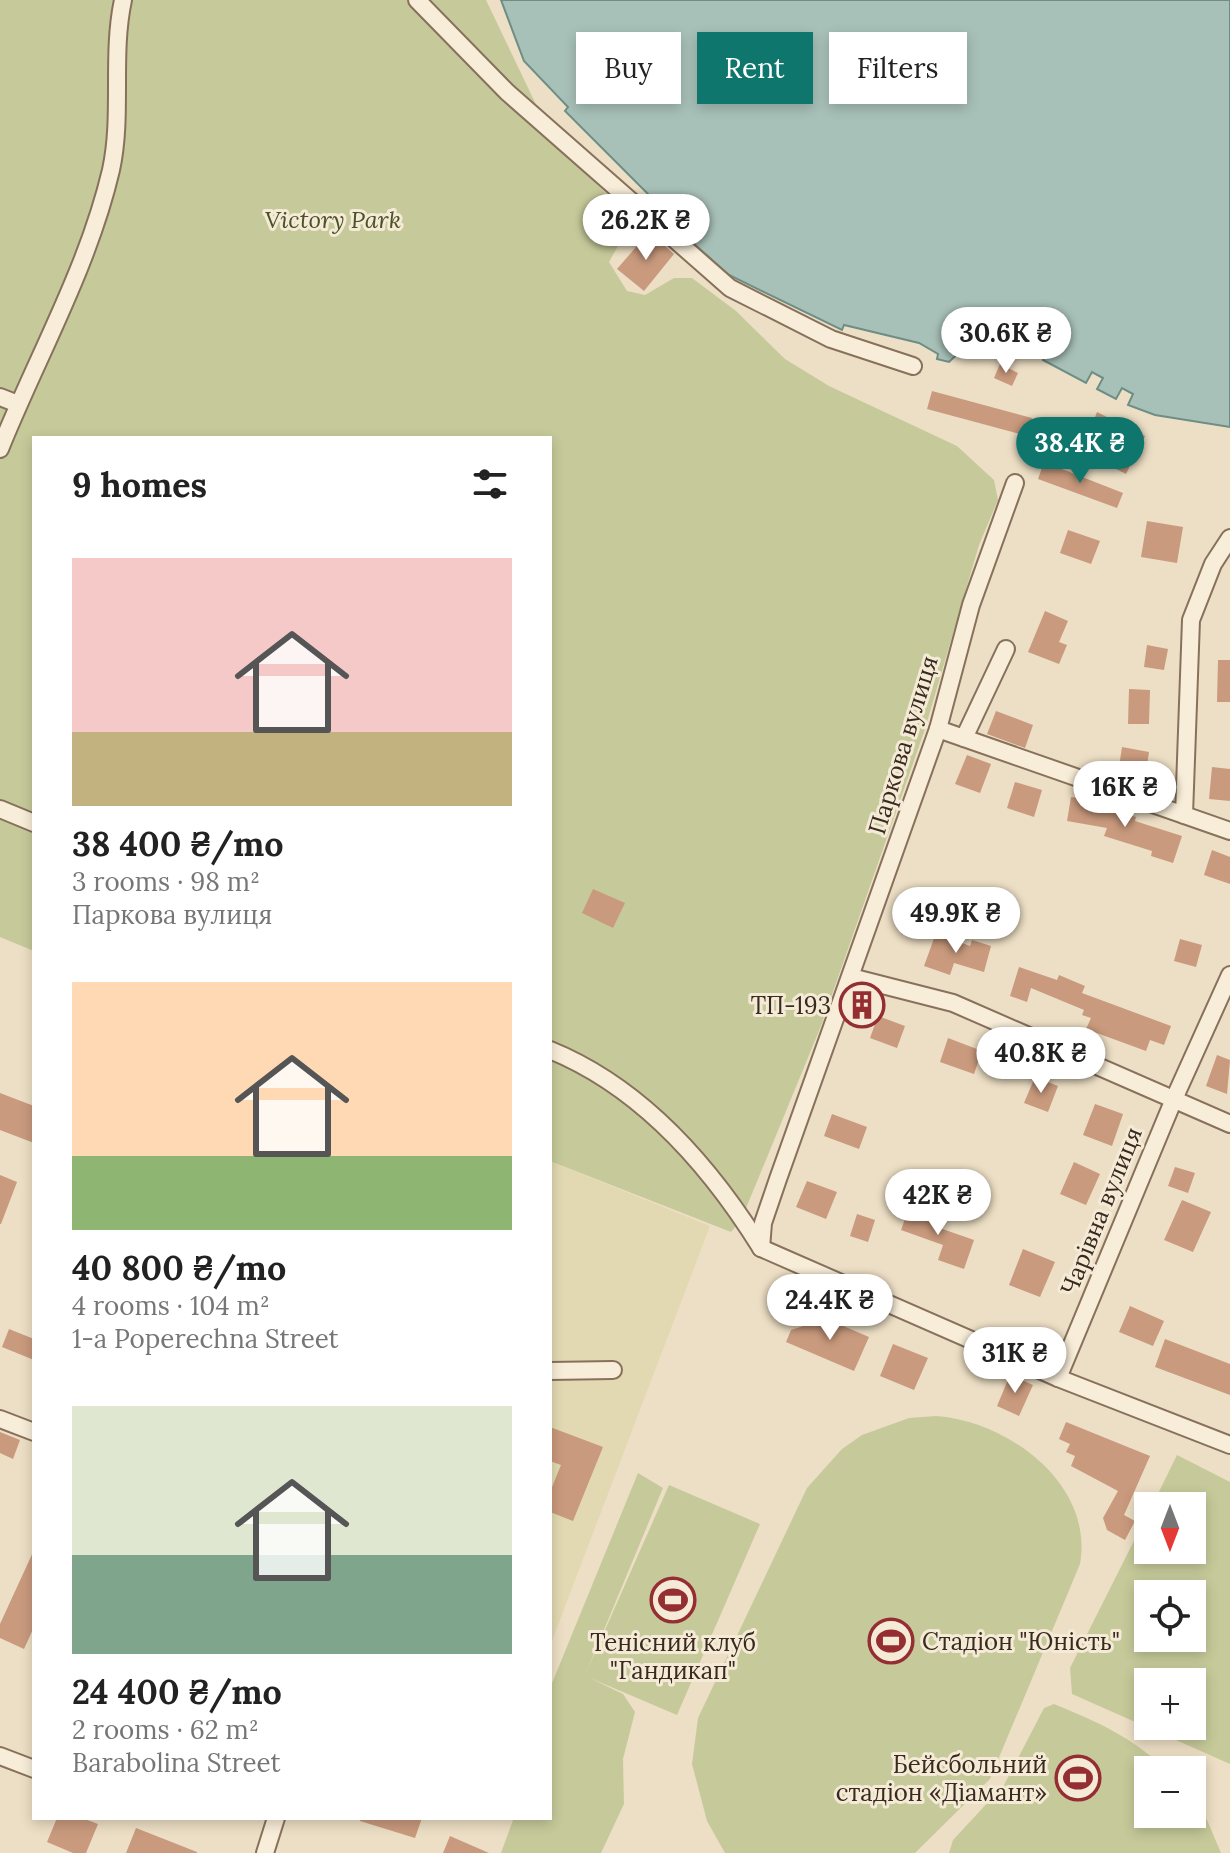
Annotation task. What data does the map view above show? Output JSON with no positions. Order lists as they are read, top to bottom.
{
  "streets": {
    "street": ["Паркова вулиця", "Чарівна вулиця"]
  },
  "parks": ["Victory Park"],
  "places": {
    "building": ["ТП-193"],
    "sports": ["Тенісний клуб \"Гандикап\"", "Стадіон \"Юність\"", "Бейсбольний стадіон «Діамант»"]
  },
  "north": "bottom",
  "page": {
    "chip": ["Buy", "Rent", "Filters"],
    "price": [
      "26.2K ₴",
      "30.6K ₴",
      "38.4K ₴",
      "16K ₴",
      "49.9K ₴",
      "40.8K ₴",
      "42K ₴",
      "24.4K ₴",
      "31K ₴"
    ],
    "heading": "9 homes",
    "list": [
      {
        "name": "38 400 ₴/mo",
        "note": "3 rooms · 98 m² · Паркова вулиця"
      },
      {
        "name": "40 800 ₴/mo",
        "note": "4 rooms · 104 m² · 1-a Poperechna Street"
      },
      {
        "name": "24 400 ₴/mo",
        "note": "2 rooms · 62 m² · Barabolina Street"
      }
    ],
    "map_buttons": ["+", "−"]
  }
}
